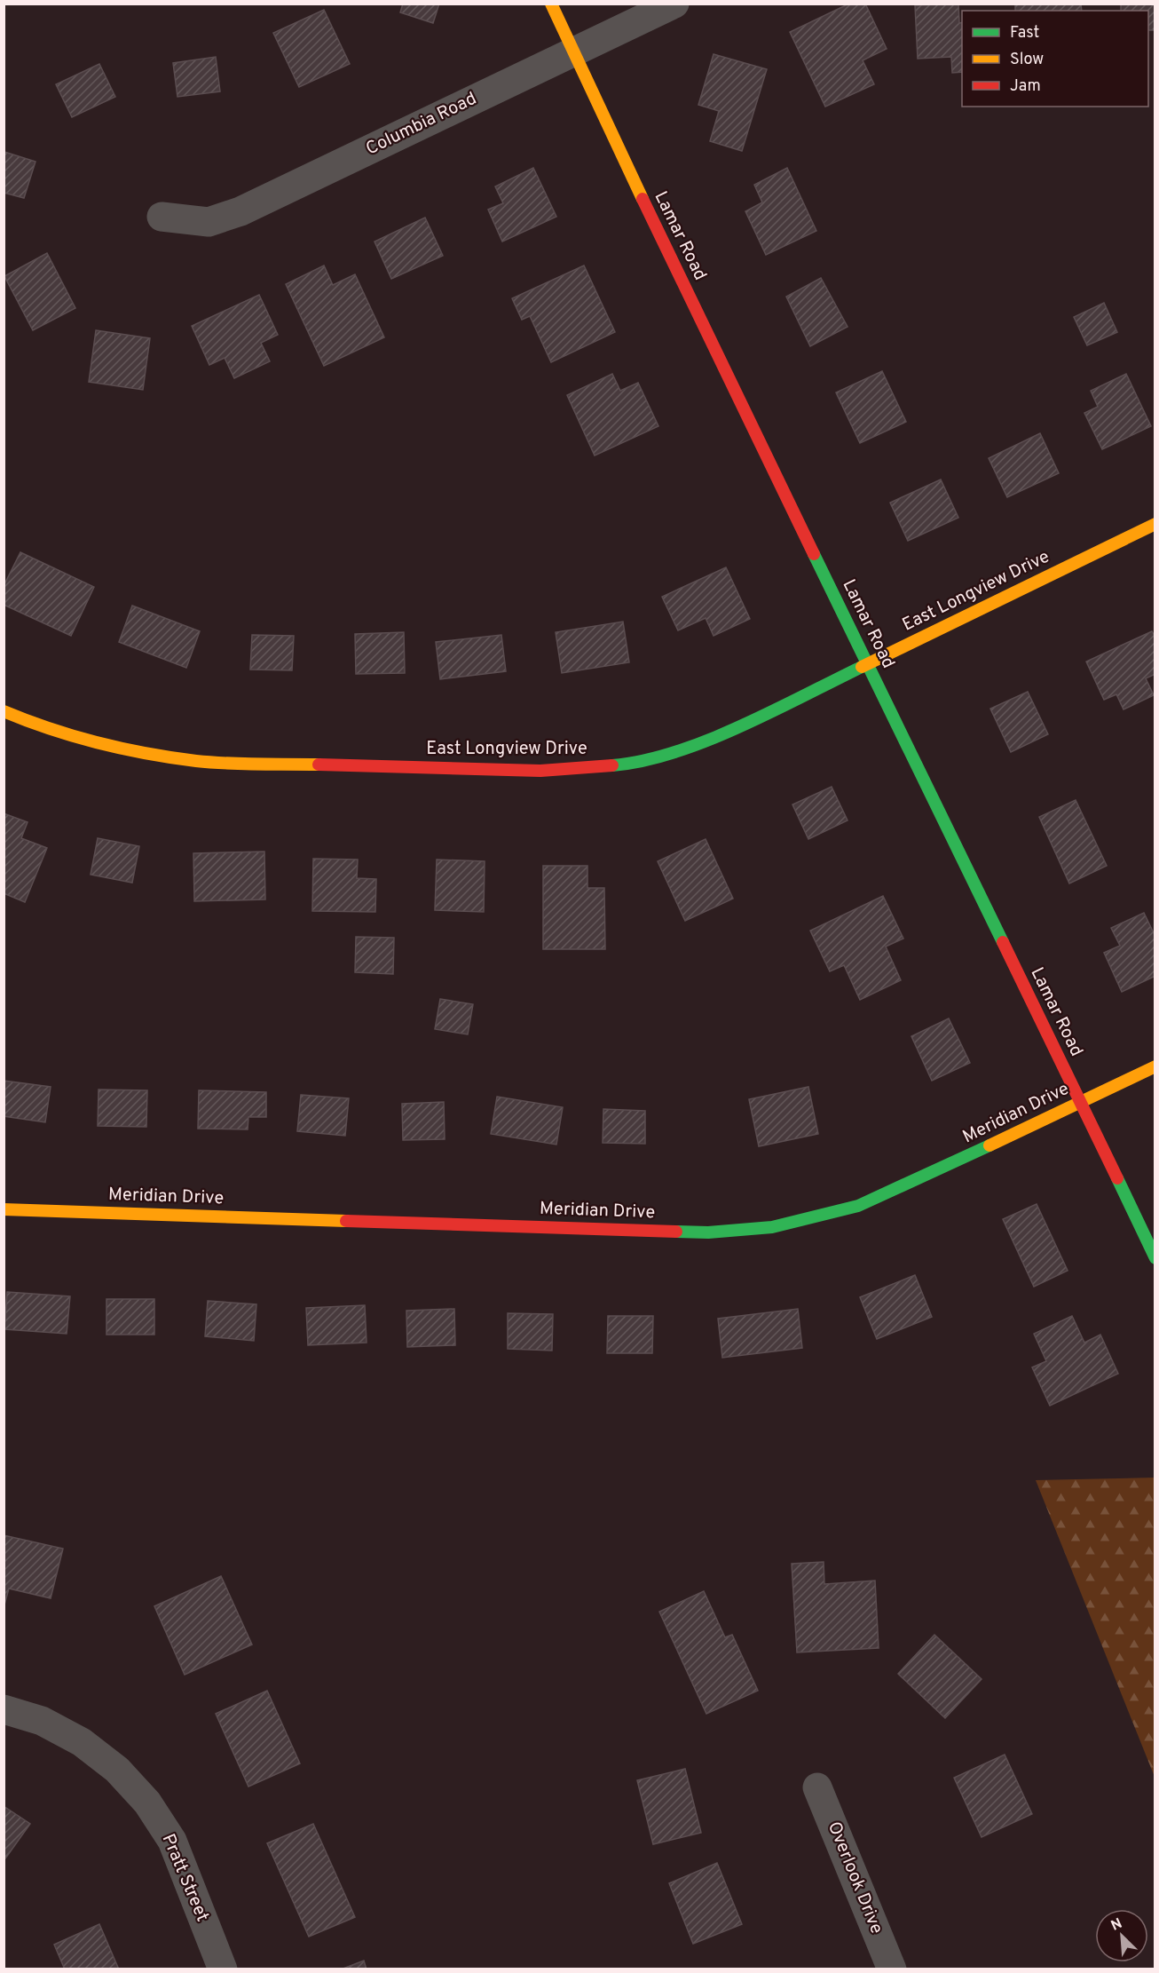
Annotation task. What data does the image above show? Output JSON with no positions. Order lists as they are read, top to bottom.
{
  "streets": {
    "street": [
      "Columbia Road",
      "Lamar Road",
      "East Longview Drive",
      "Meridian Drive",
      "Pratt Street",
      "Overlook Drive"
    ]
  },
  "crossings": [
    ["Columbia Road", "Lamar Road"],
    ["Lamar Road", "East Longview Drive"],
    ["Lamar Road", "Meridian Drive"]
  ],
  "legend": ["Fast", "Slow", "Jam"],
  "north": "top left"
}
